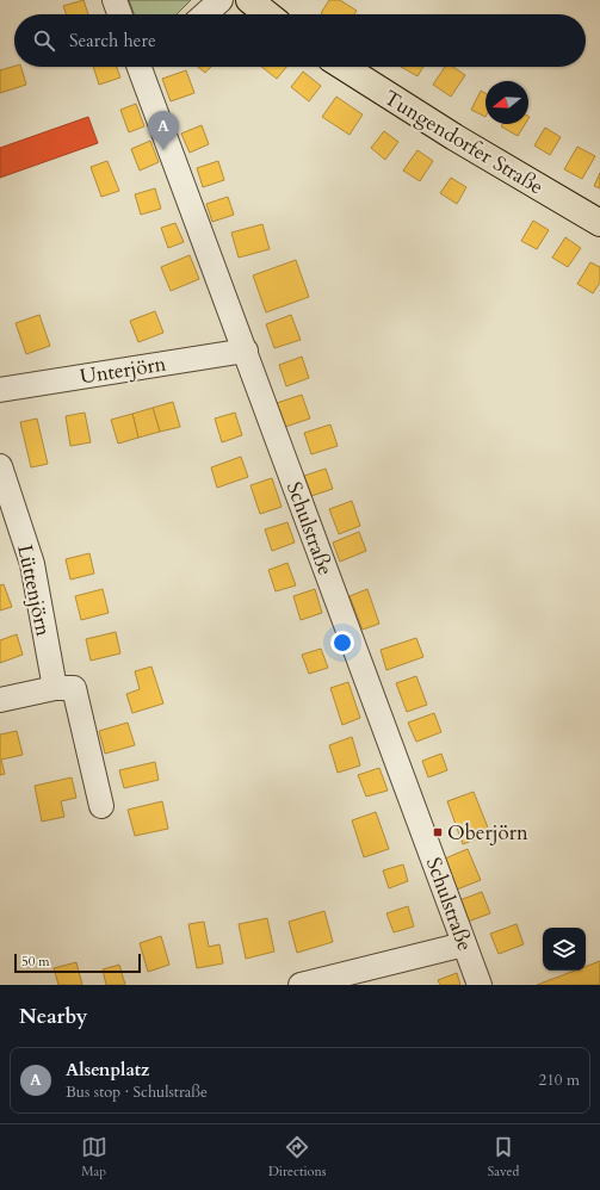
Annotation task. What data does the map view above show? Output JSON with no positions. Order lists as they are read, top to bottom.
{
  "streets": {
    "main road": ["Tungendorfer Straße"],
    "street": ["Unterjörn", "Schulstraße", "Lüttenjörn"]
  },
  "crossings": [
    ["Unterjörn", "Schulstraße"]
  ],
  "places": {
    "transit": ["Oberjörn"]
  },
  "scale_bar": "50 m",
  "north": "left",
  "page": {
    "search": "Search here",
    "pins": "A",
    "scale": "50 m",
    "heading": "Nearby",
    "list": [
      {
        "mark": "A",
        "name": "Alsenplatz",
        "note": "Bus stop · Schulstraße",
        "value": "210 m"
      }
    ],
    "nav": ["Map", "Directions", "Saved"]
  }
}
